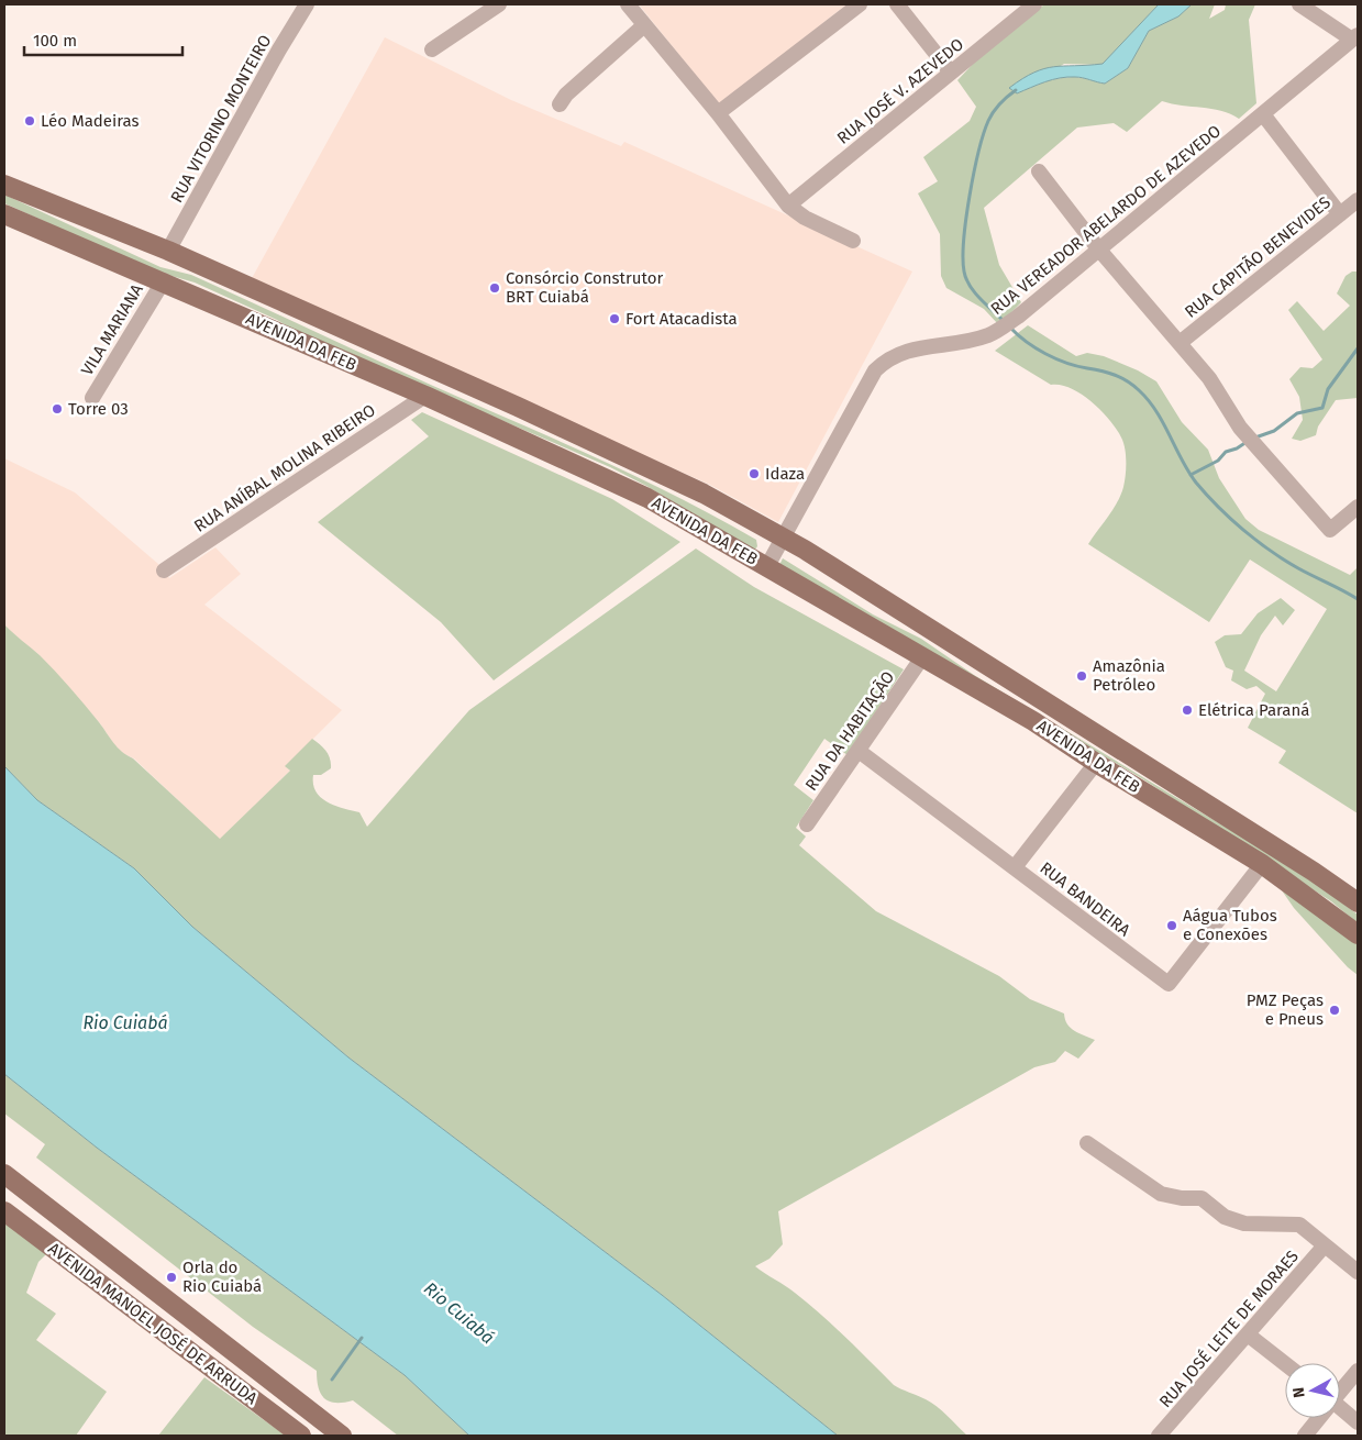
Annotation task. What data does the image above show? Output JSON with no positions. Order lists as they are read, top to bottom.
{
  "streets": {
    "main road": ["AVENIDA DA FEB", "AVENIDA MANOEL JOSÉ DE ARRUDA"],
    "street": [
      "RUA JOSÉ V. AZEVEDO",
      "RUA VITORINO MONTEIRO",
      "RUA VEREADOR ABELARDO DE AZEVEDO",
      "RUA CAPITÃO BENEVIDES",
      "VILA MARIANA",
      "RUA ANÍBAL MOLINA RIBEIRO",
      "RUA DA HABITAÇÃO",
      "RUA BANDEIRA",
      "RUA JOSÉ LEITE DE MORAES"
    ]
  },
  "crossings": [
    ["RUA VITORINO MONTEIRO", "AVENIDA DA FEB"],
    ["RUA VEREADOR ABELARDO DE AZEVEDO", "AVENIDA DA FEB"],
    ["VILA MARIANA", "AVENIDA DA FEB"],
    ["AVENIDA DA FEB", "RUA ANÍBAL MOLINA RIBEIRO"],
    ["AVENIDA DA FEB", "RUA DA HABITAÇÃO"],
    ["AVENIDA DA FEB", "RUA BANDEIRA"],
    ["RUA DA HABITAÇÃO", "RUA BANDEIRA"]
  ],
  "water": ["Rio Cuiabá"],
  "places": [
    "Léo Madeiras",
    "Consórcio Construtor BRT Cuiabá",
    "Fort Atacadista",
    "Torre 03",
    "Idaza",
    "Amazônia Petróleo",
    "Elétrica Paraná",
    "Aágua Tubos e Conexões",
    "PMZ Peças e Pneus",
    "Orla do Rio Cuiabá"
  ],
  "scale_bar": "100 m",
  "north": "left"
}
